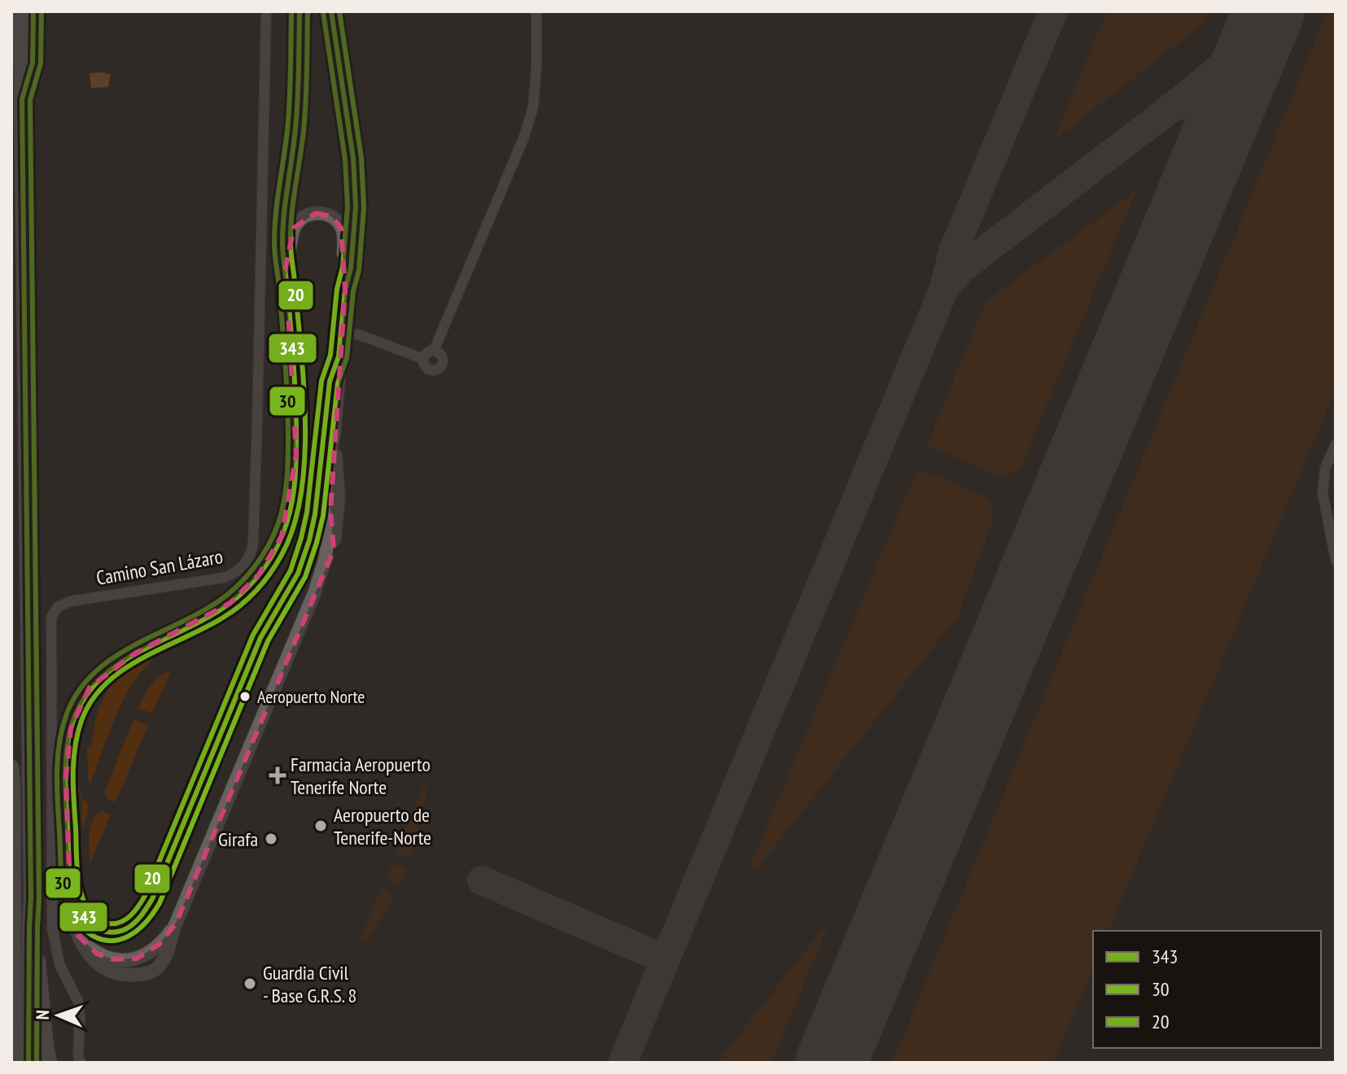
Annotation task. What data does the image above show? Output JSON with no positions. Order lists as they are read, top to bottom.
{
  "streets": {
    "street": ["Camino San Lázaro"]
  },
  "places": {
    "other": [
      "Aeropuerto Norte",
      "Aeropuerto de Tenerife-Norte",
      "Girafa",
      "Guardia Civil - Base G.R.S. 8"
    ],
    "health": ["Farmacia Aeropuerto Tenerife Norte"]
  },
  "lines": ["transit line 343", "transit line 30", "transit line 20"],
  "legend": ["343", "30", "20"],
  "north": "left"
}
